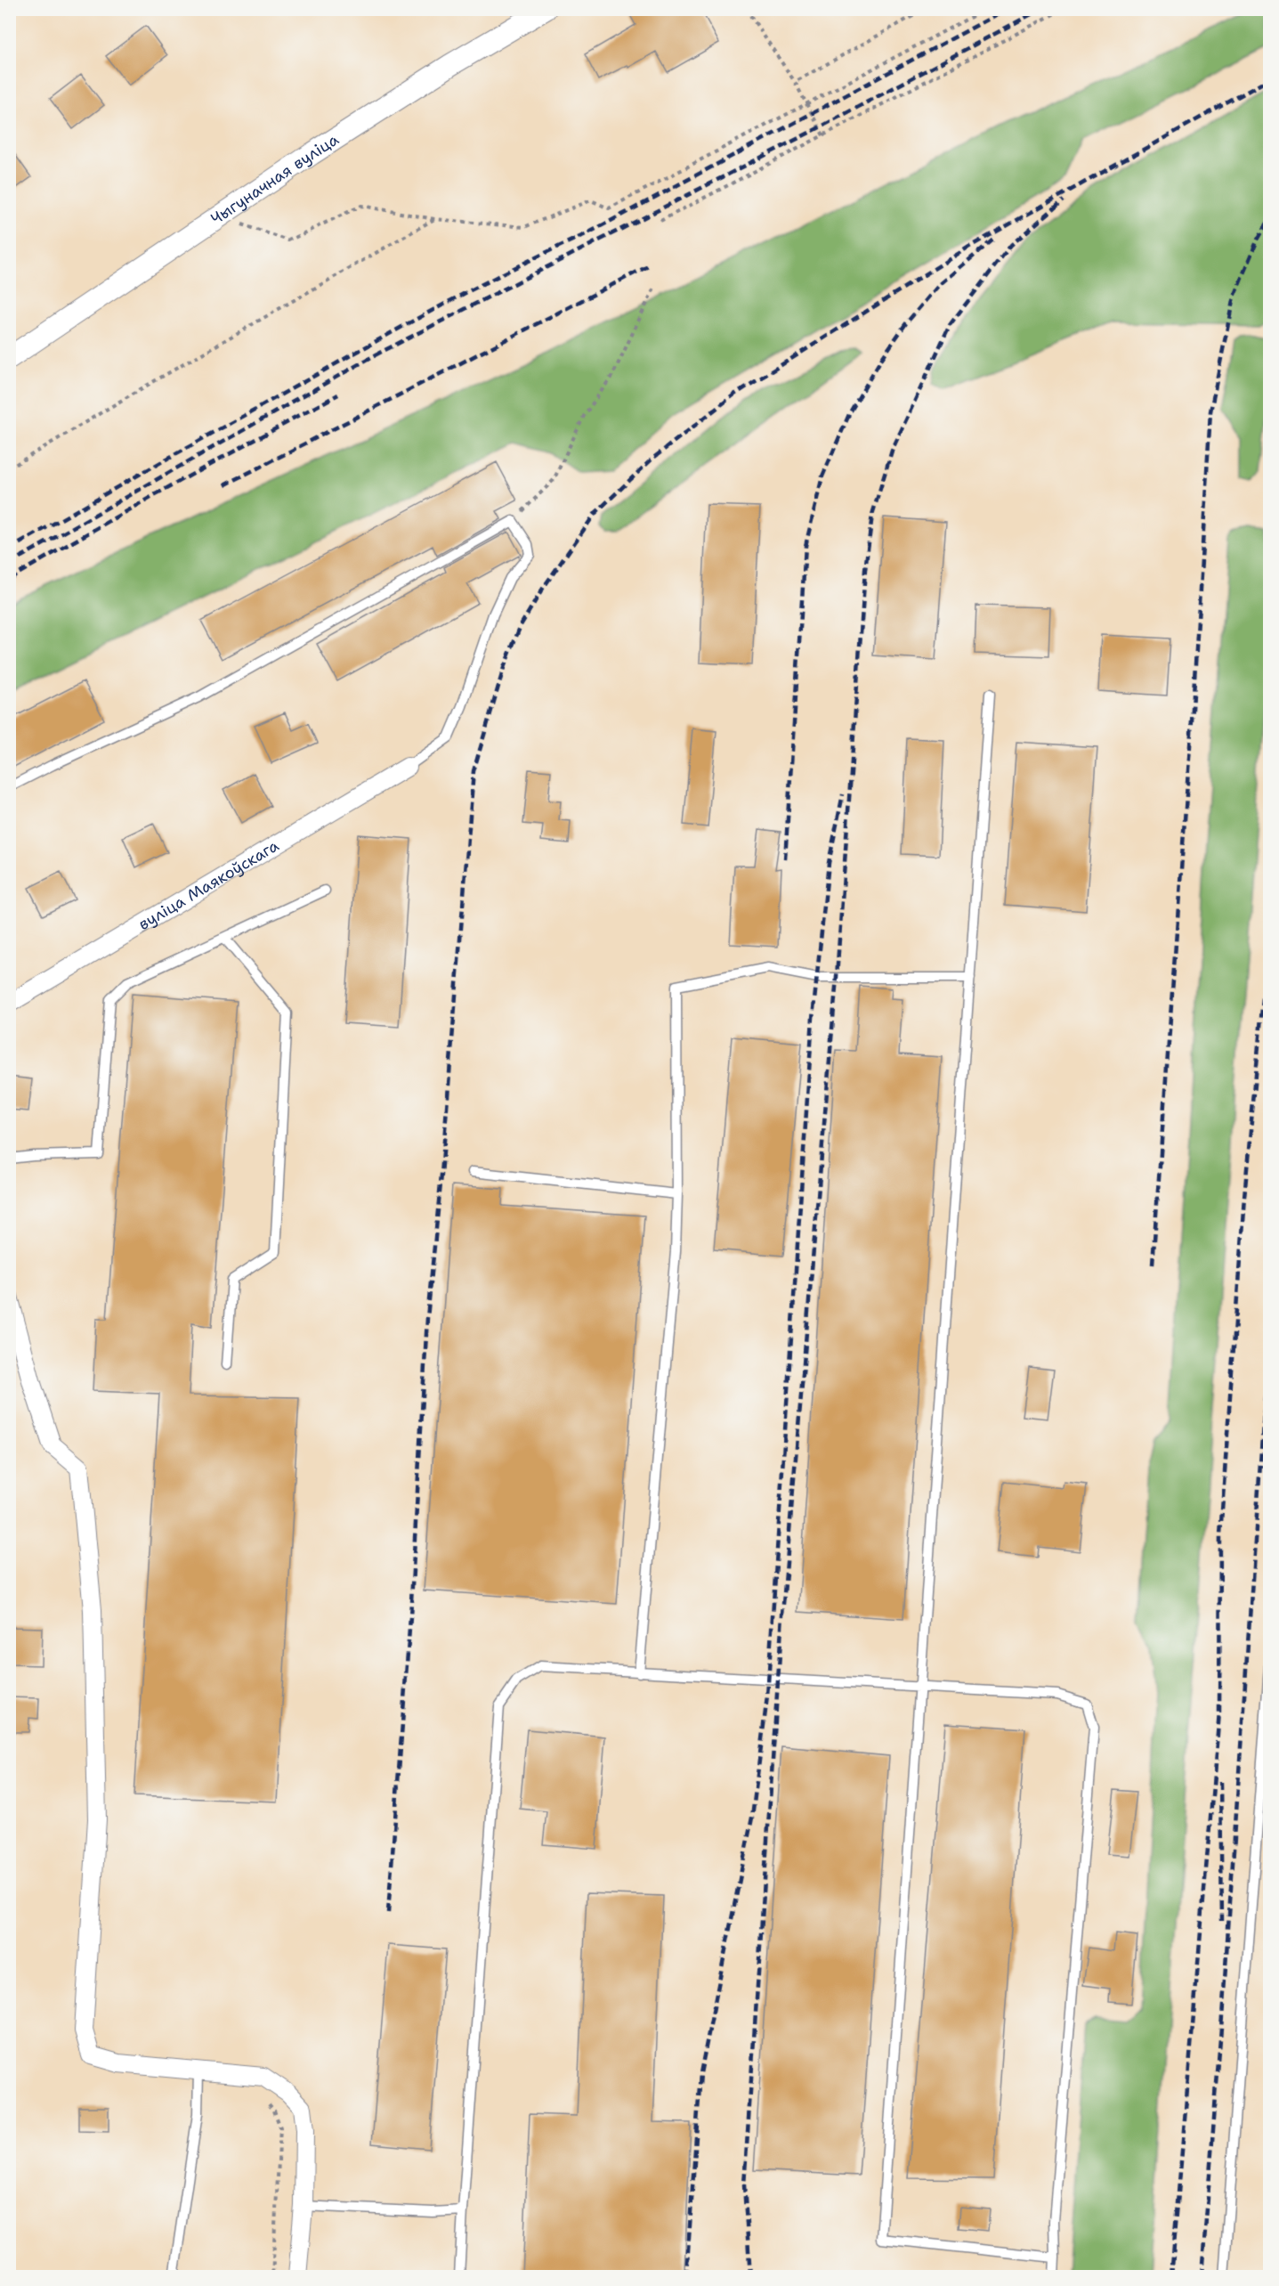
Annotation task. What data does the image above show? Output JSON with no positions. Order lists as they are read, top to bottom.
{
  "streets": {
    "street": ["Чыгуначная вуліца", "вуліца Маякоўскага"]
  }
}
